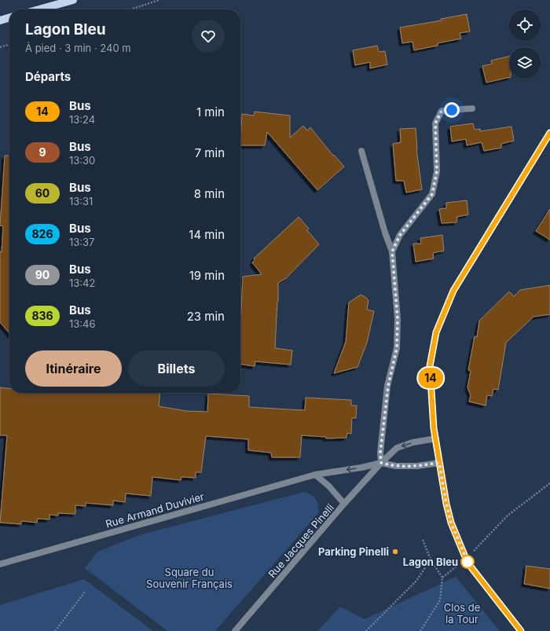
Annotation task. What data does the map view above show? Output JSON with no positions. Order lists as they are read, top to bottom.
{
  "streets": {
    "street": ["Rue Armand Duvivier", "Rue Jacques Pinelli"]
  },
  "crossings": [
    ["Rue Armand Duvivier", "Rue Jacques Pinelli"]
  ],
  "parks": ["Square du Souvenir Français", "Clos de la Tour"],
  "places": ["Parking Pinelli", "Lagon Bleu"],
  "lines": ["bus line 14"],
  "page": {
    "on_map": "14",
    "heading": [
      ["Lagon Bleu", "À pied · 3 min · 240 m"],
      "Départs"
    ],
    "list": [
      {
        "mark": "14",
        "name": "Bus",
        "note": "13:24",
        "value": "1 min"
      },
      {
        "mark": "9",
        "name": "Bus",
        "note": "13:30",
        "value": "7 min"
      },
      {
        "mark": "60",
        "name": "Bus",
        "note": "13:31",
        "value": "8 min"
      },
      {
        "mark": "826",
        "name": "Bus",
        "note": "13:37",
        "value": "14 min"
      },
      {
        "mark": "90",
        "name": "Bus",
        "note": "13:42",
        "value": "19 min"
      },
      {
        "mark": "836",
        "name": "Bus",
        "note": "13:46",
        "value": "23 min"
      }
    ],
    "buttons": ["Itinéraire", "Billets"]
  }
}
